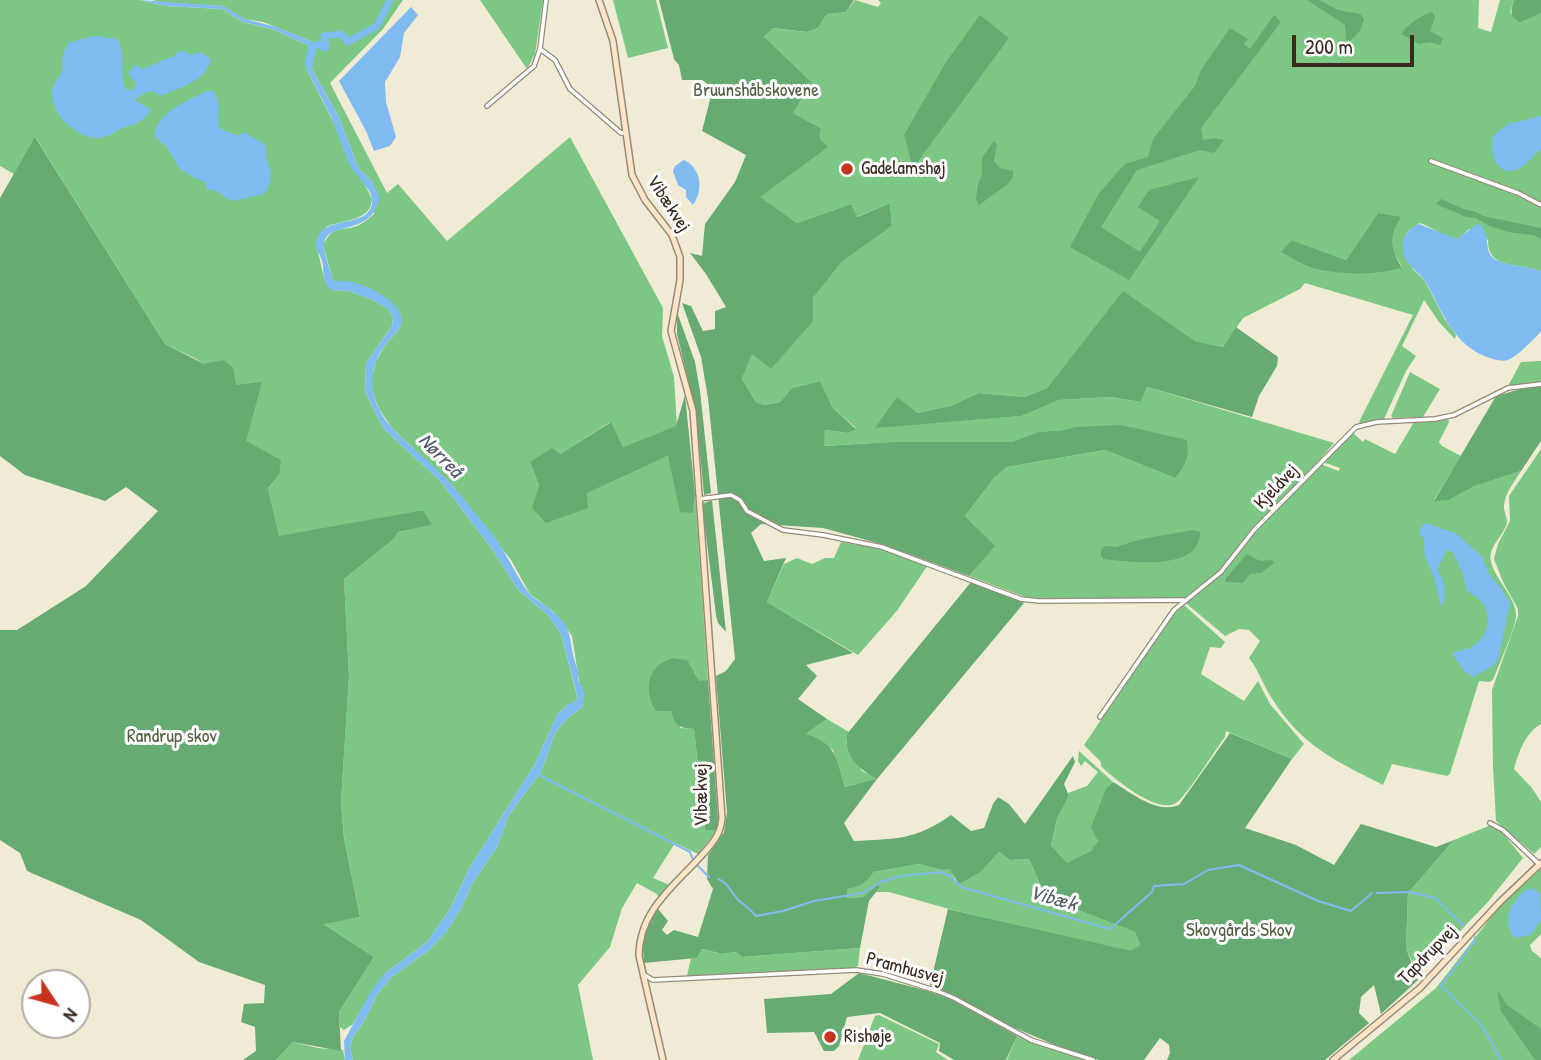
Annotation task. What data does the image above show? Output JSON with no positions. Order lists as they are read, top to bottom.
{
  "streets": {
    "street": [
      "Vibækvej",
      "Kjeldvej",
      "Tapdrupvej",
      "Pramhusvej"
    ]
  },
  "water": ["Nørreå", "Vibæk"],
  "parks": ["Bruunshåbskovene", "Randrup skov", "Skovgårds Skov"],
  "places": ["Gadelamshøj", "Rishøje"],
  "scale_bar": "200 m",
  "north": "bottom right"
}
